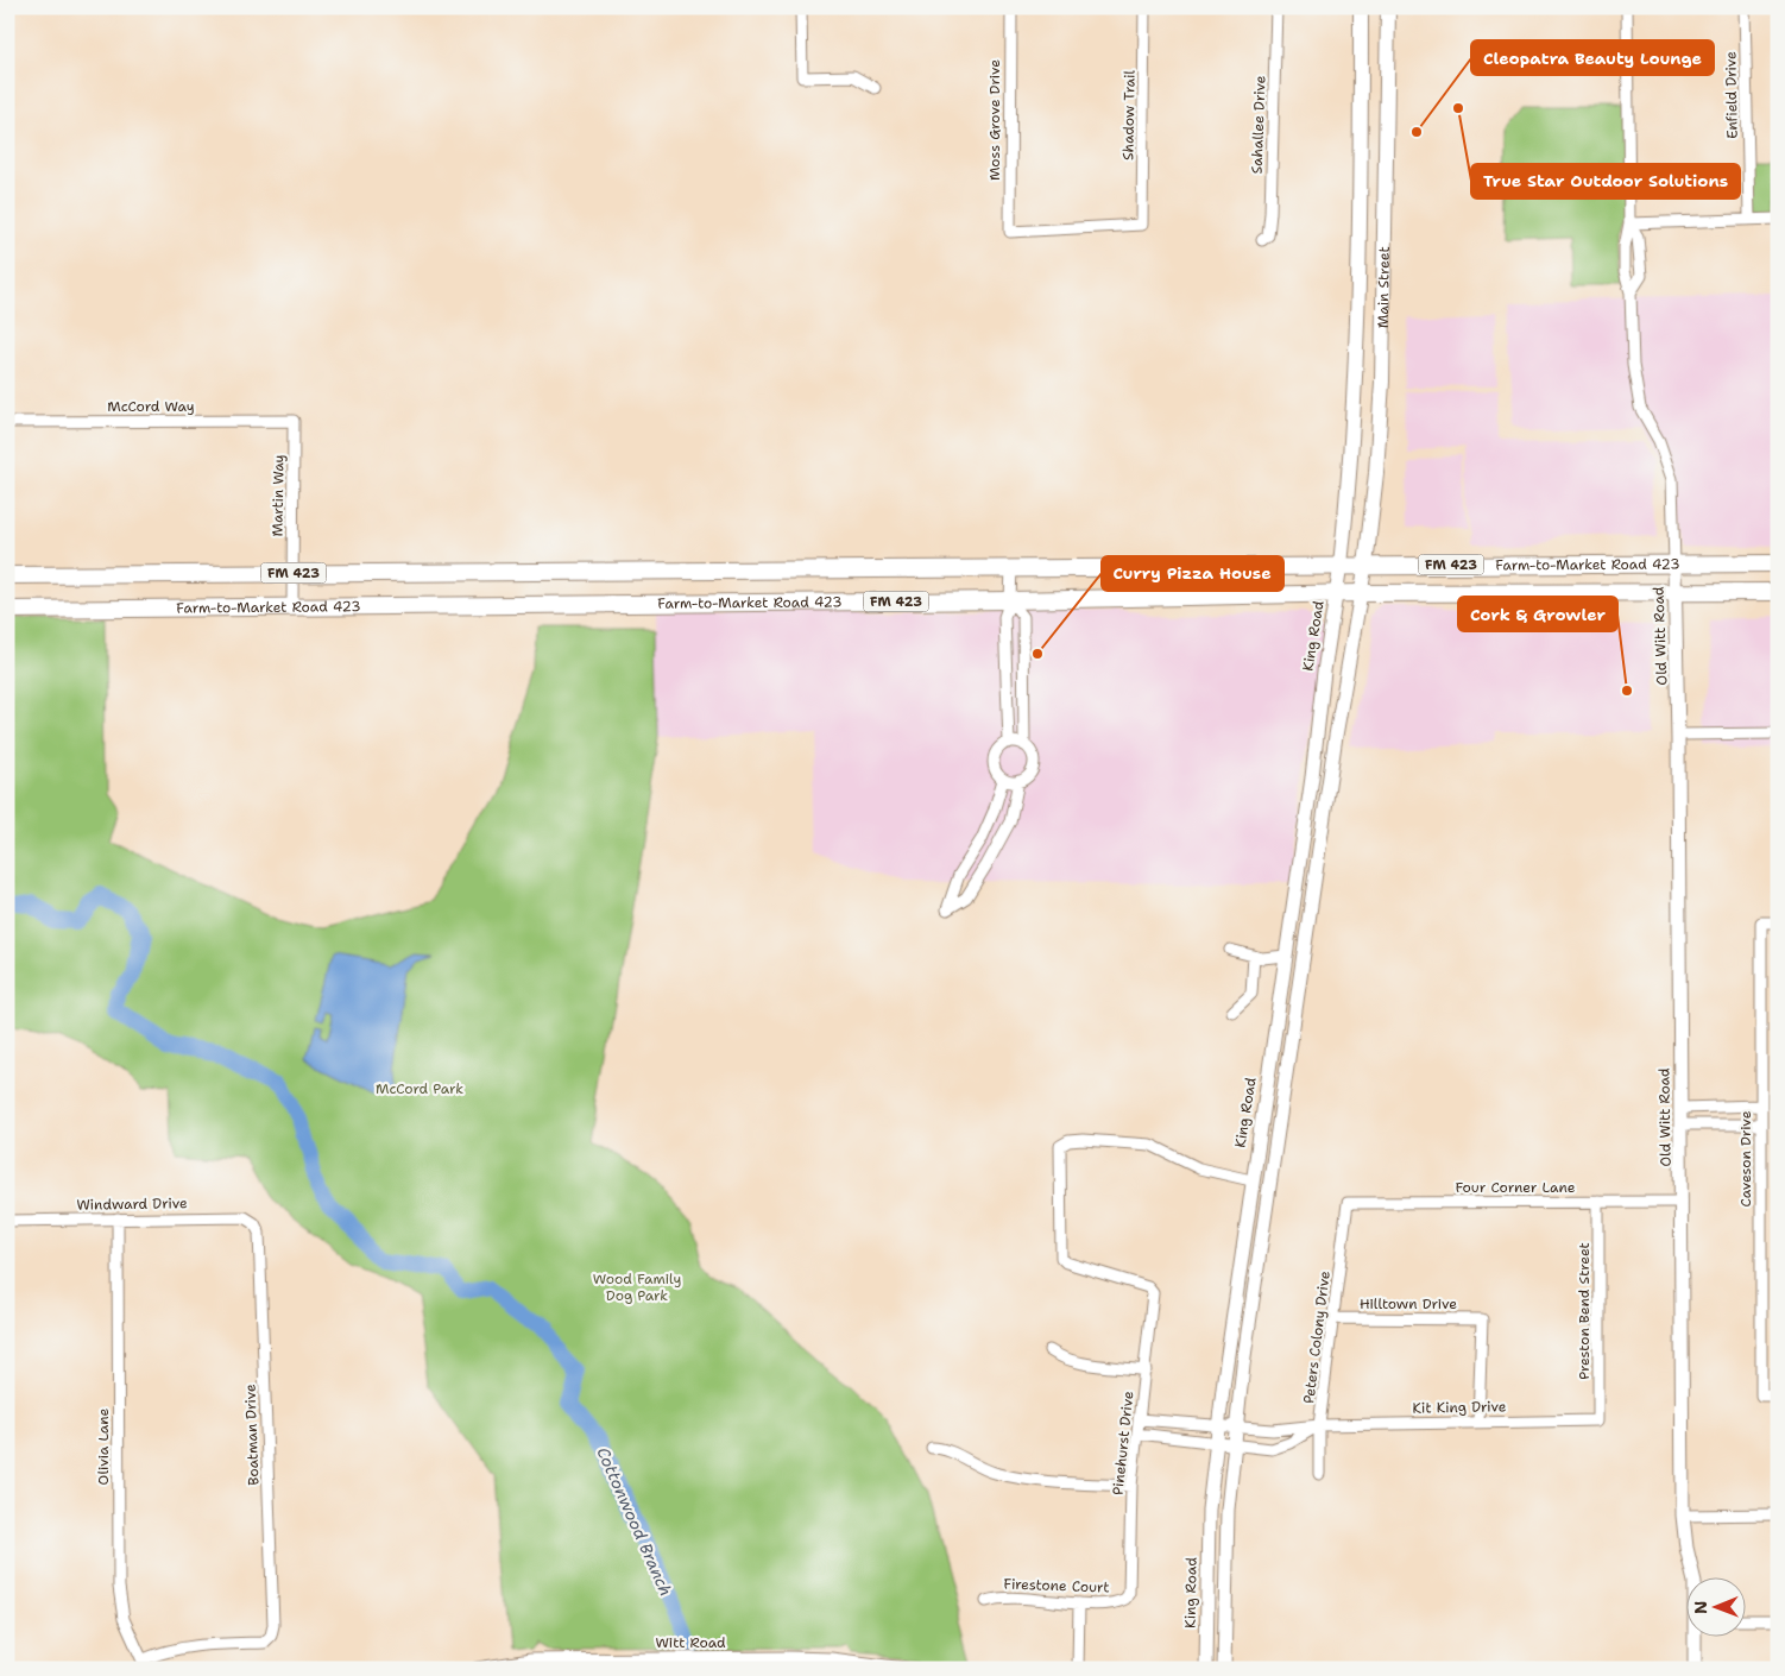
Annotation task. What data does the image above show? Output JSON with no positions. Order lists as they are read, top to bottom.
{
  "streets": {
    "main road": ["Main Street", "FM 423", "Farm-to-Market Road 423"],
    "street": [
      "Enfield Drive",
      "Shadow Trail",
      "Moss Grove Drive",
      "Sahallee Drive",
      "McCord Way",
      "Martin Way",
      "King Road",
      "Old Witt Road",
      "Caveson Drive",
      "Four Corner Lane",
      "Windward Drive",
      "Hilltown Drive",
      "Preston Bend Street",
      "Peters Colony Drive",
      "Kit King Drive",
      "Boatman Drive",
      "Pinehurst Drive",
      "Olivia Lane",
      "Firestone Court",
      "Witt Road"
    ]
  },
  "crossings": [
    ["Shadow Trail", "Moss Grove Drive"],
    ["Main Street", "Farm-to-Market Road 423"],
    ["Main Street", "King Road"],
    ["McCord Way", "Martin Way"],
    ["Martin Way", "Farm-to-Market Road 423"],
    ["Farm-to-Market Road 423", "King Road"],
    ["Farm-to-Market Road 423", "Old Witt Road"],
    ["King Road", "Kit King Drive"],
    ["King Road", "Pinehurst Drive"],
    ["Old Witt Road", "Four Corner Lane"],
    ["Four Corner Lane", "Preston Bend Street"],
    ["Four Corner Lane", "Peters Colony Drive"],
    ["Windward Drive", "Boatman Drive"],
    ["Windward Drive", "Olivia Lane"],
    ["Hilltown Drive", "Peters Colony Drive"],
    ["Hilltown Drive", "Kit King Drive"],
    ["Preston Bend Street", "Kit King Drive"],
    ["Peters Colony Drive", "Kit King Drive"],
    ["Kit King Drive", "Pinehurst Drive"],
    ["Boatman Drive", "Olivia Lane"],
    ["Pinehurst Drive", "Firestone Court"]
  ],
  "water": ["Cottonwood Branch"],
  "parks": ["McCord Park", "Wood Family Dog Park"],
  "places": [
    "True Star Outdoor Solutions",
    "Cleopatra Beauty Lounge",
    "Curry Pizza House",
    "Cork & Growler"
  ],
  "north": "left"
}
